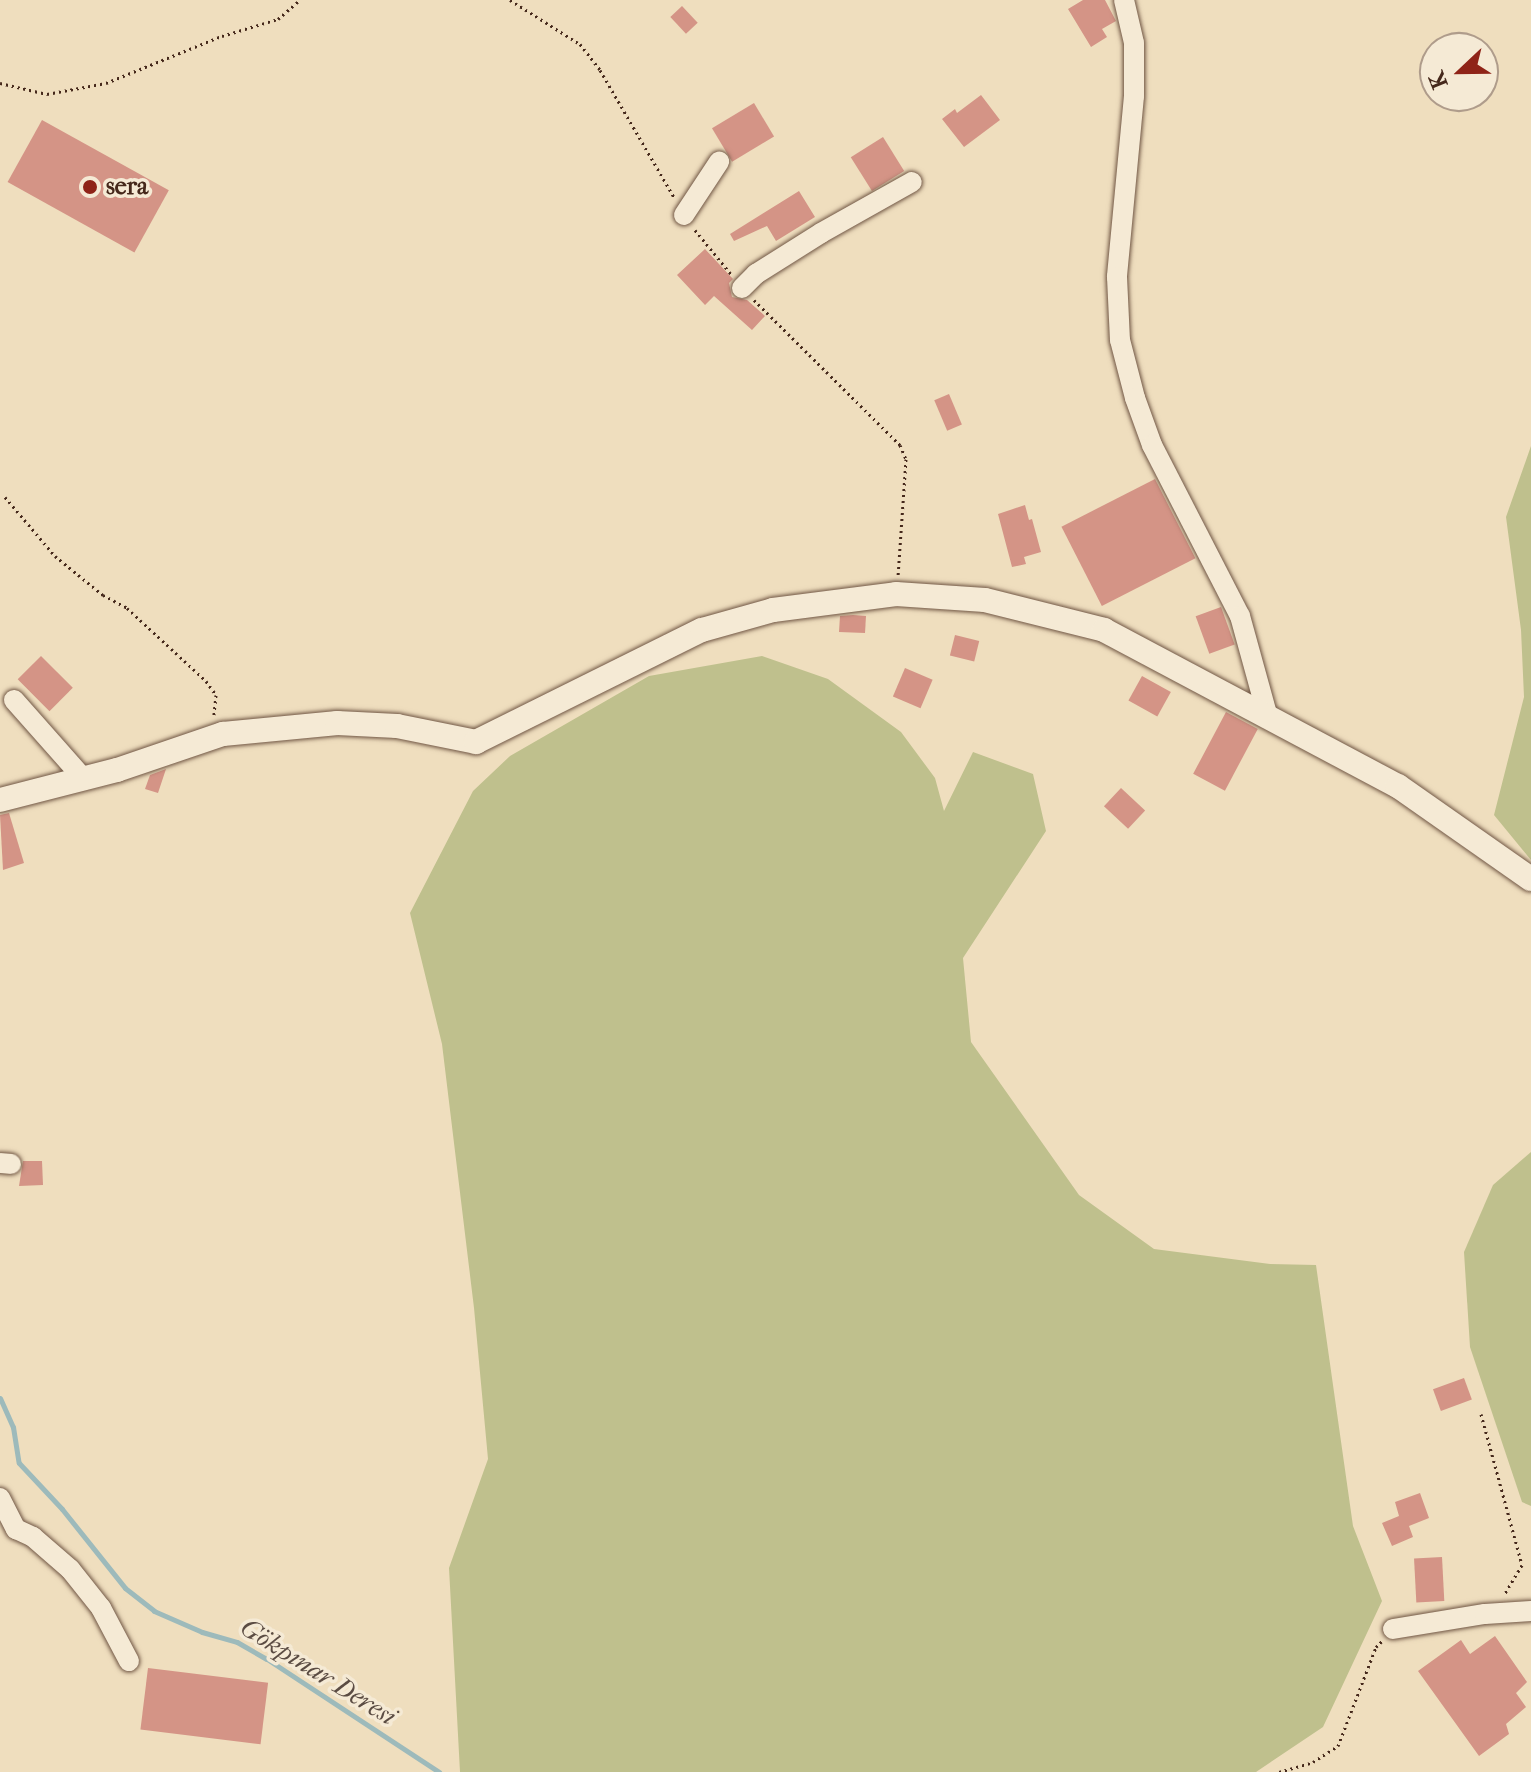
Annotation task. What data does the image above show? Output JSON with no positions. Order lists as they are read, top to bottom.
{
  "water": ["Gökpınar Deresi"],
  "places": ["sera"],
  "north": "left"
}
